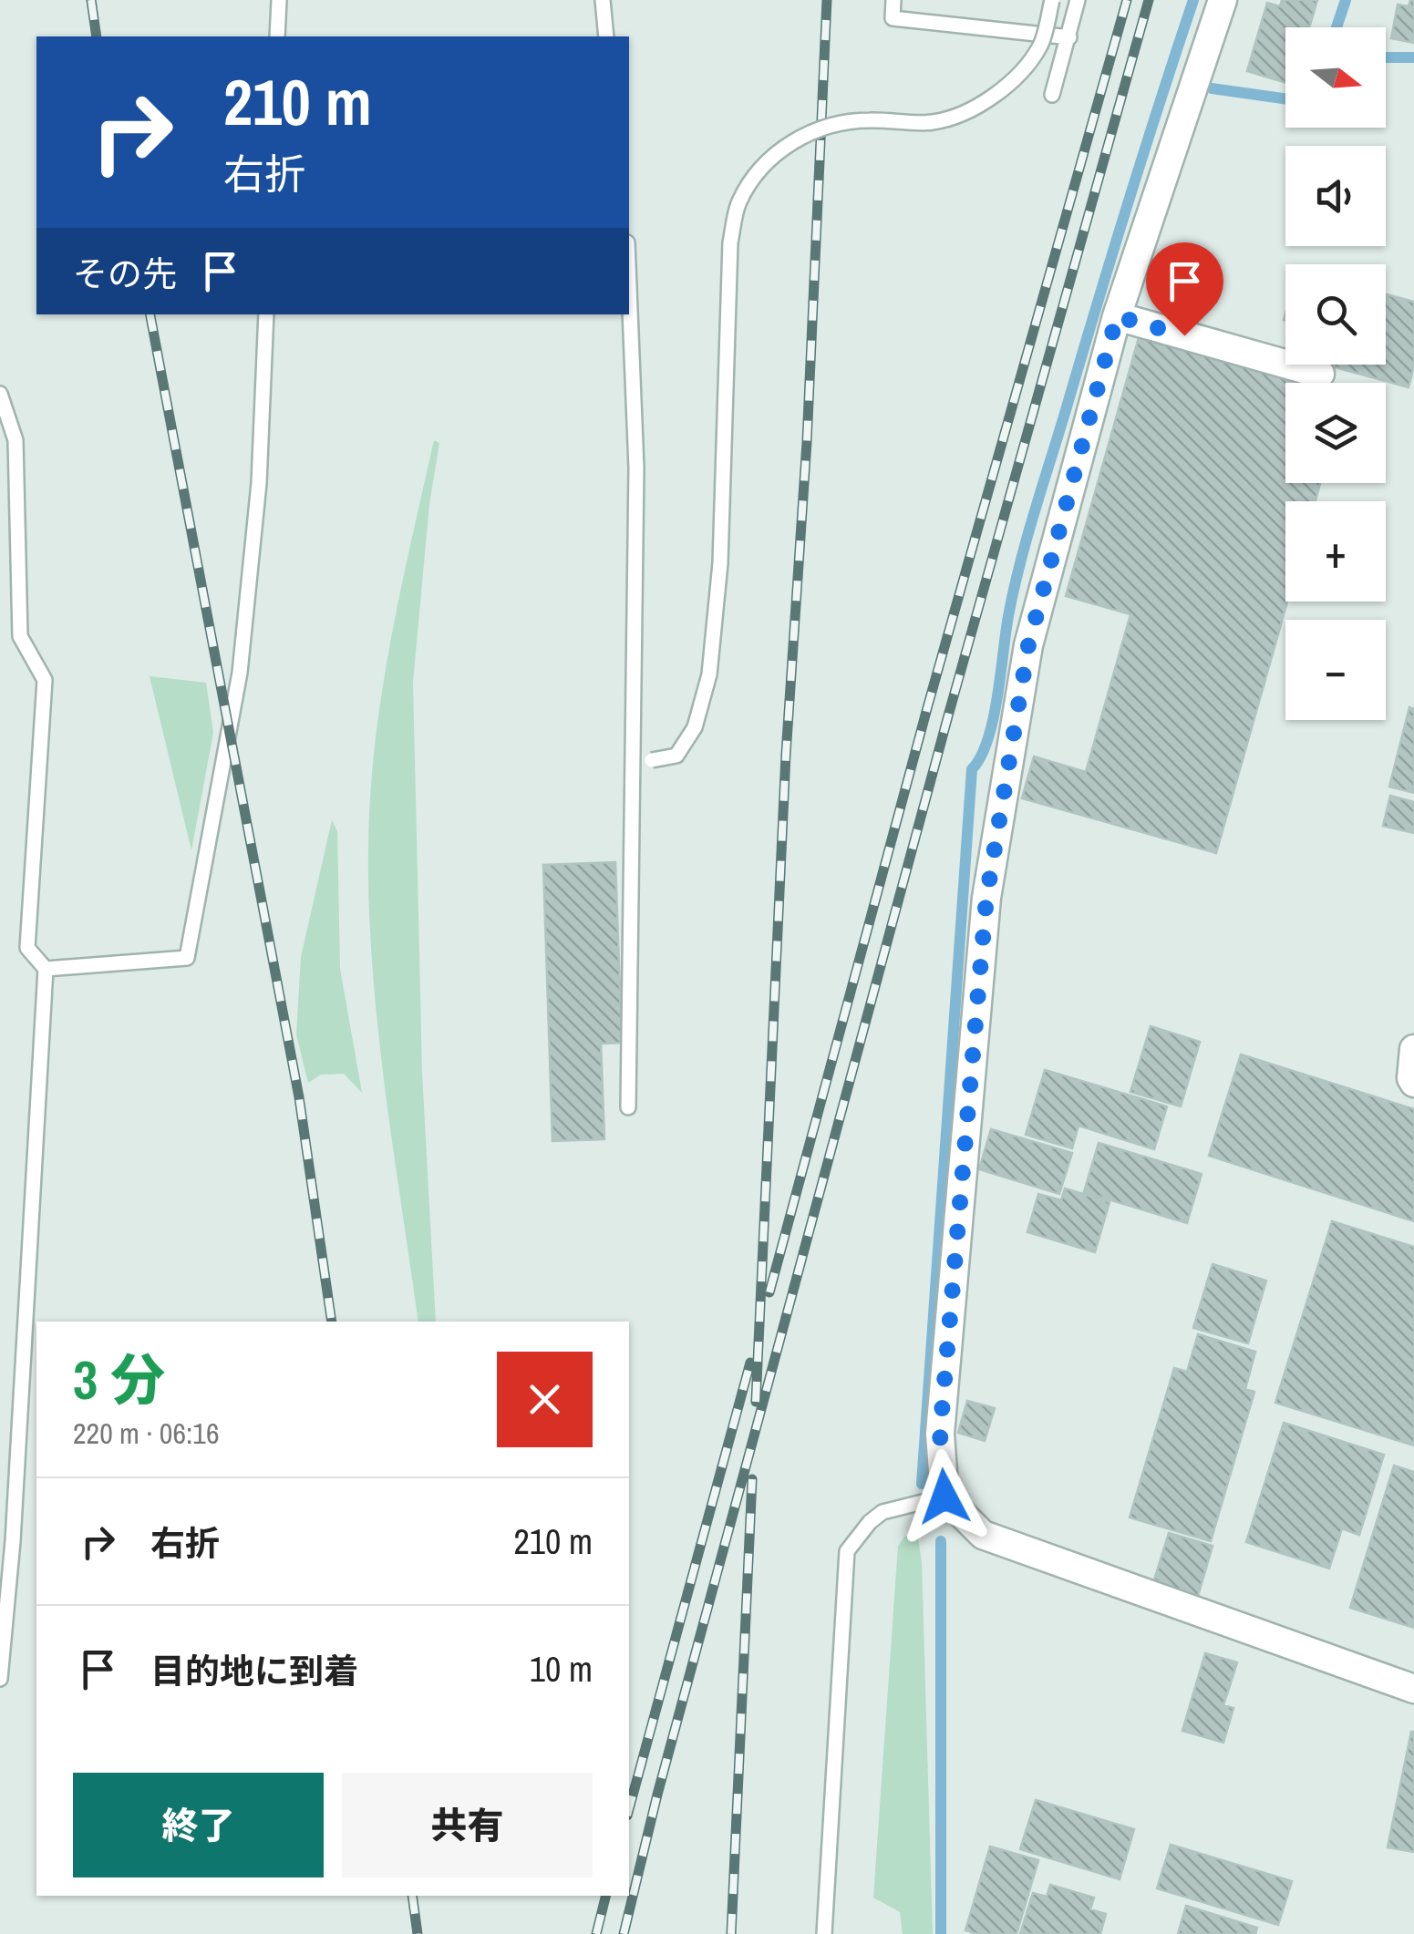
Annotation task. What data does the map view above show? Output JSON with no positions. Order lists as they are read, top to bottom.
{
  "north": "right",
  "page": {
    "map_buttons": ["+", "−"],
    "turn": ["210 m", "右折"],
    "then": "その先",
    "heading": ["3 分", "220 m · 06:16"],
    "list": [
      {
        "name": "右折",
        "value": "210 m"
      },
      {
        "name": "目的地に到着",
        "value": "10 m"
      }
    ],
    "buttons": ["終了", "共有"]
  }
}
